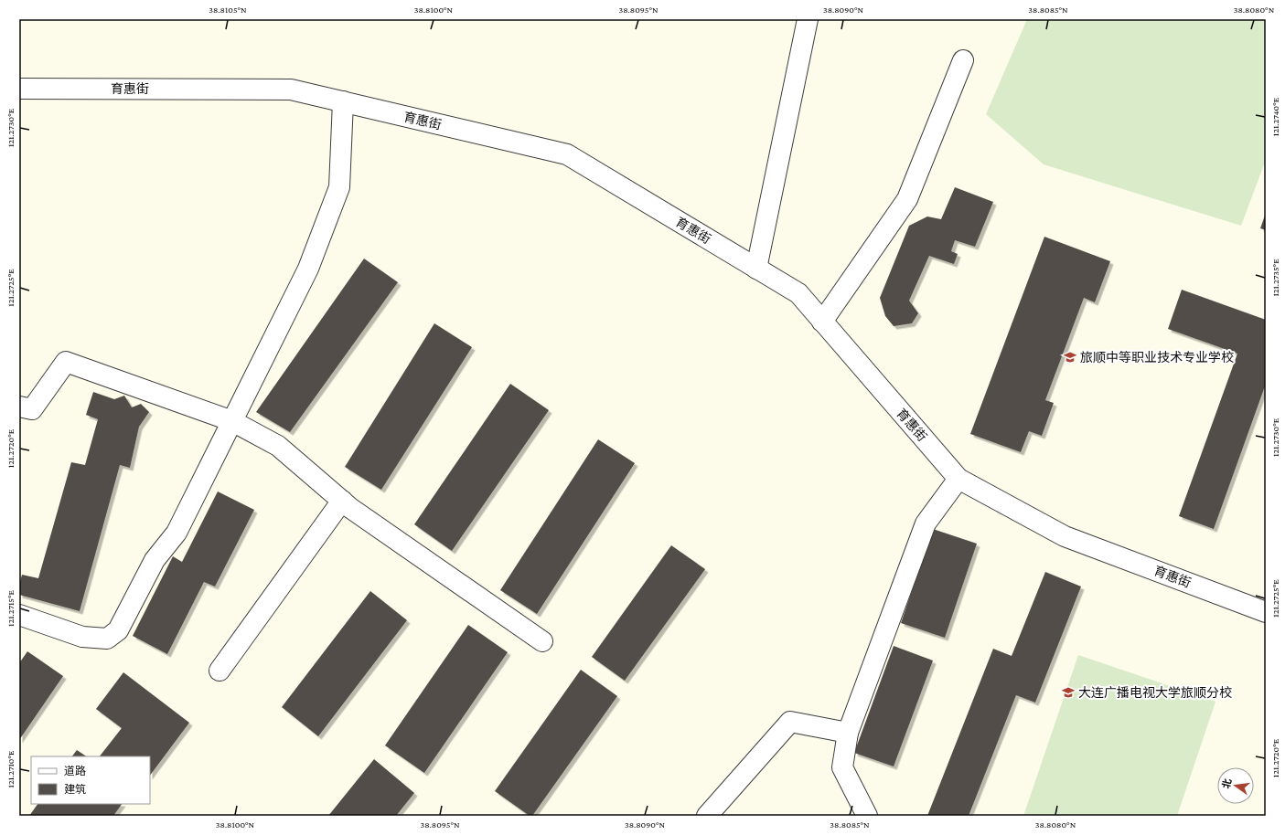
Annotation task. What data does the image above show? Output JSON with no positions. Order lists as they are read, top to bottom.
{
  "streets": {
    "street": ["育惠街"]
  },
  "places": {
    "school or university": ["旅顺中等职业技术专业学校", "大连广播电视大学旅顺分校"]
  },
  "legend": ["道路", "建筑"],
  "north": "left",
  "coordinates": [
    "38.8105°N",
    "38.8100°N",
    "38.8095°N",
    "38.8090°N",
    "38.8085°N",
    "38.8080°N",
    "121.2740°E",
    "121.2730°E",
    "121.2735°E",
    "121.2725°E",
    "121.2720°E",
    "121.2715°E",
    "121.2710°E"
  ]
}
